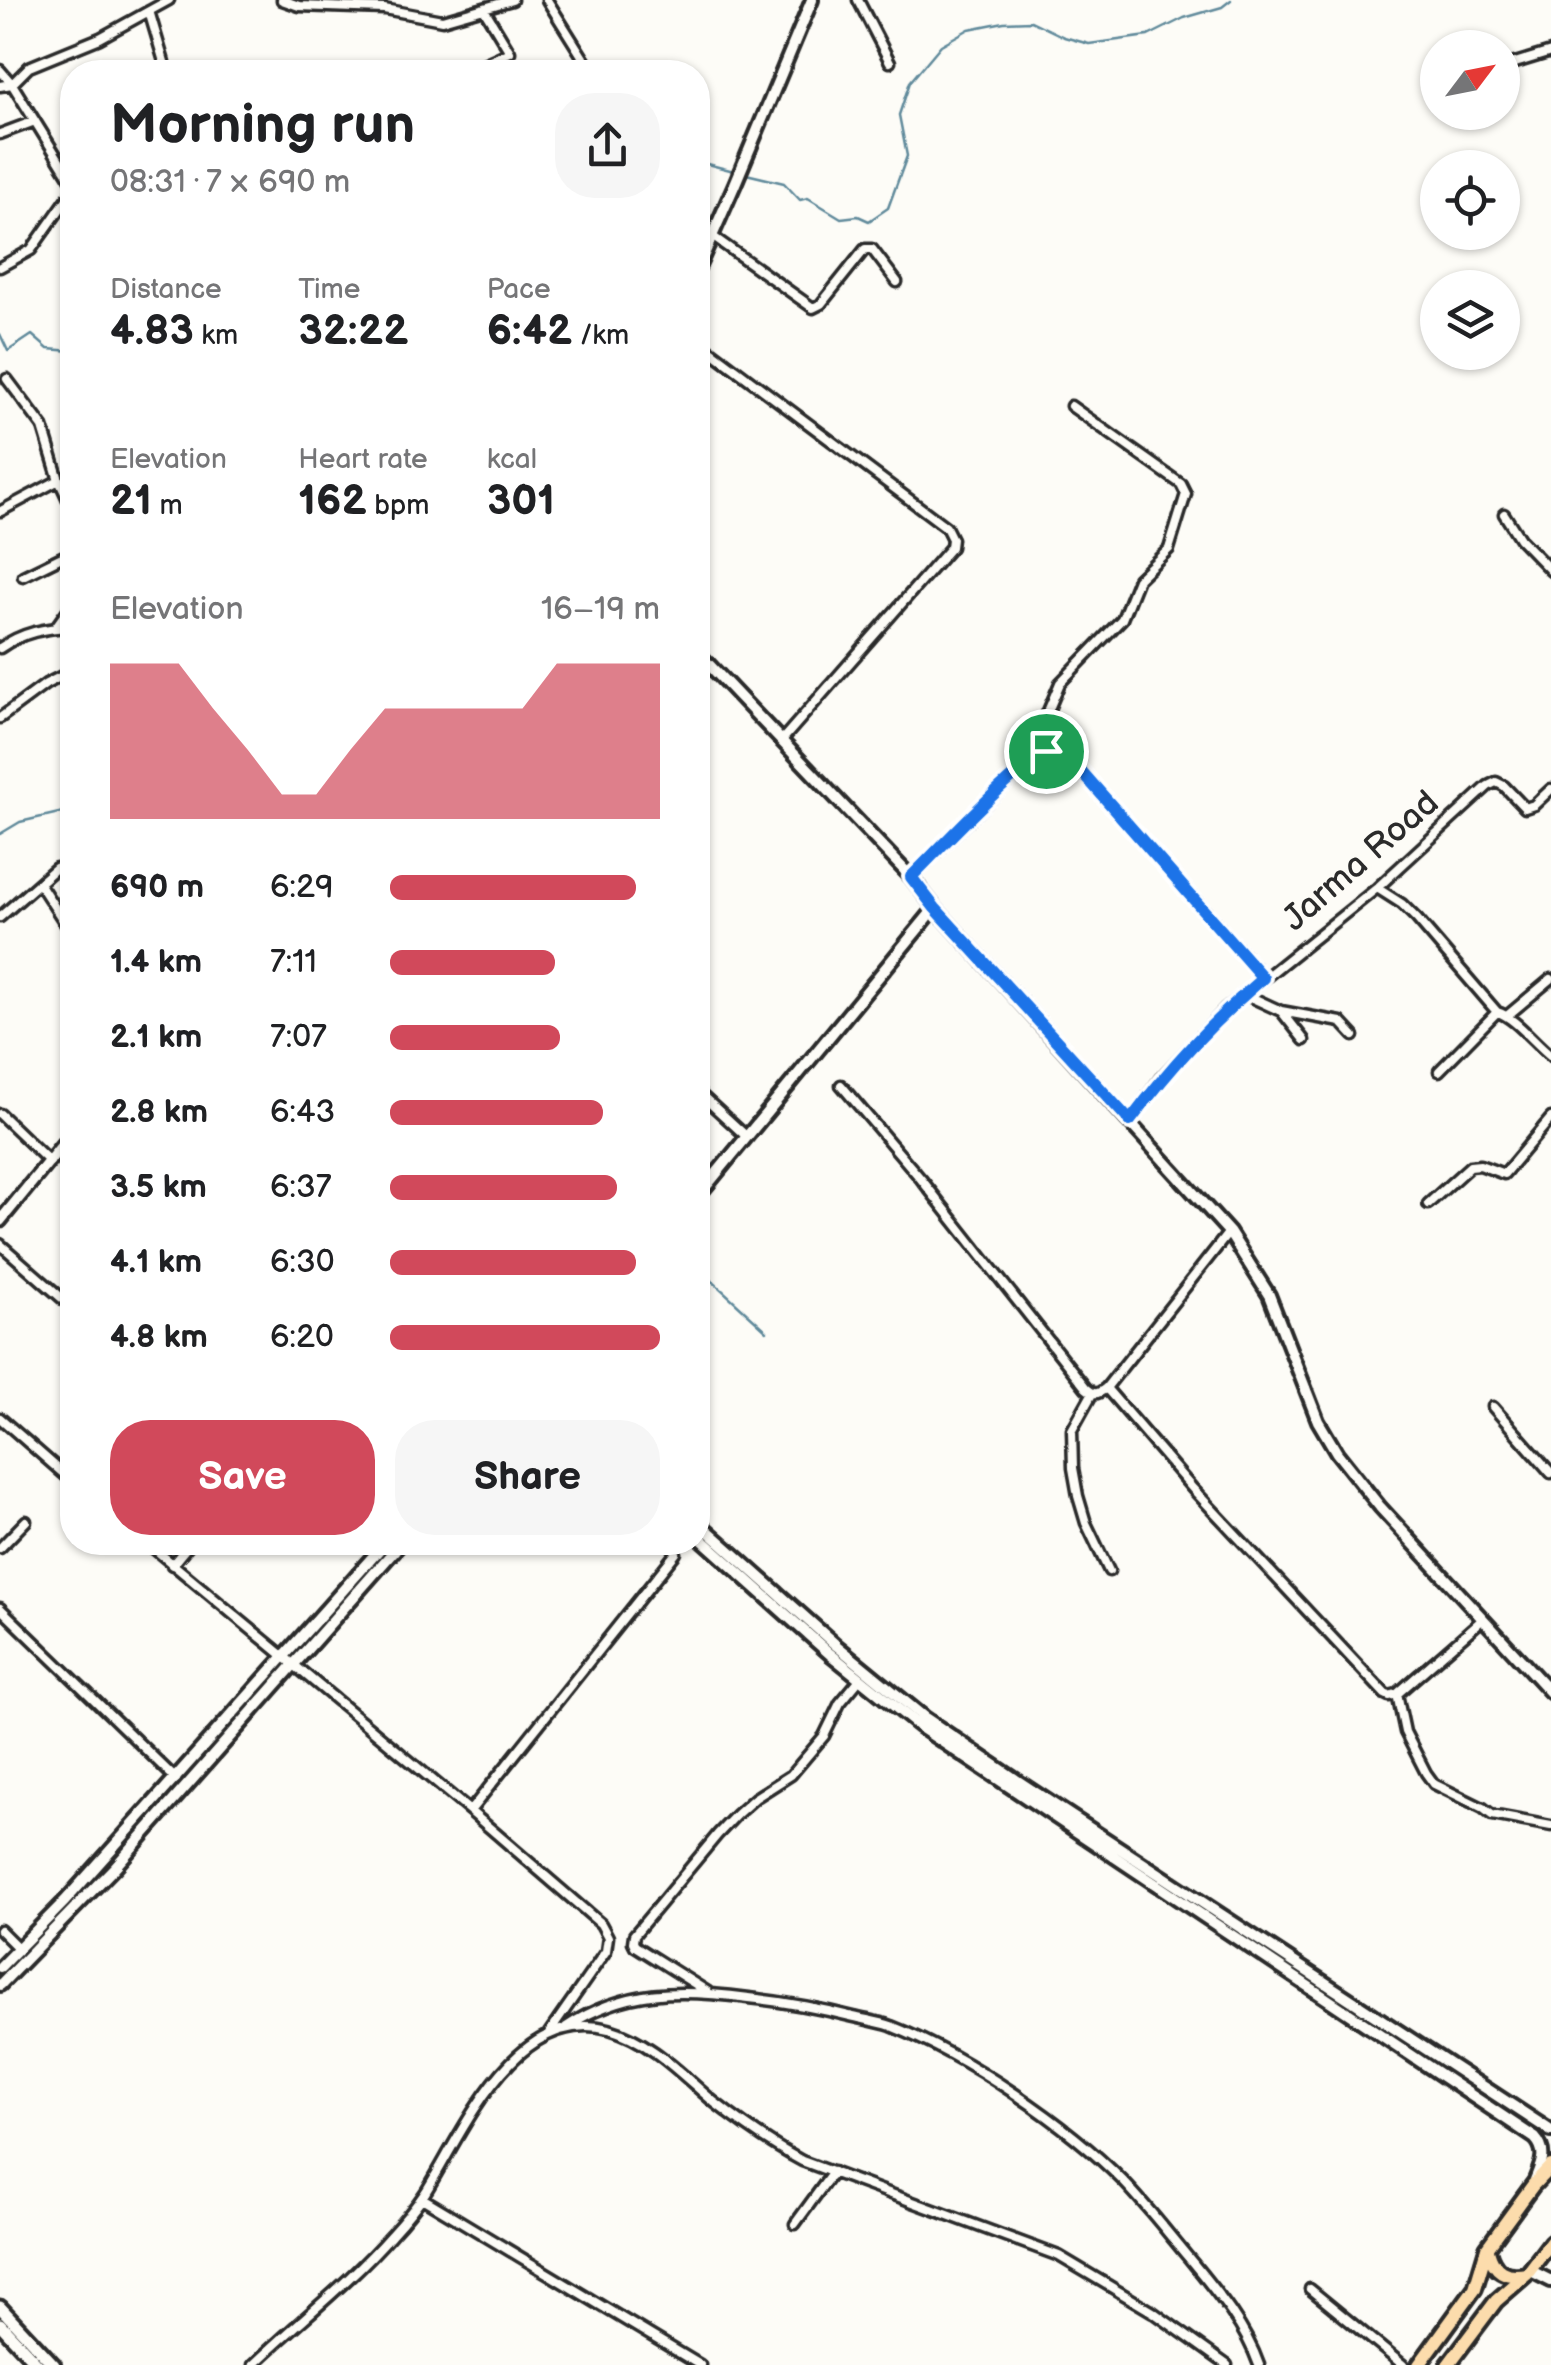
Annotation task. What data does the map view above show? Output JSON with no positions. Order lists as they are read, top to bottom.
{
  "streets": {
    "street": ["Jarma Road"]
  },
  "north": "top right",
  "page": {
    "heading": ["Morning run", "08:31 · 7 × 690 m"],
    "stats": [
      ["Distance", "4.83 km"],
      ["Time", "32:22"],
      ["Pace", "6:42 /km"],
      ["Elevation", "21 m"],
      ["Heart rate", "162 bpm"],
      ["kcal", "301"]
    ],
    "chart": ["Elevation", "16–19 m"],
    "list": [
      {
        "name": "690 m",
        "note": "6:29"
      },
      {
        "name": "1.4 km",
        "note": "7:11"
      },
      {
        "name": "2.1 km",
        "note": "7:07"
      },
      {
        "name": "2.8 km",
        "note": "6:43"
      },
      {
        "name": "3.5 km",
        "note": "6:37"
      },
      {
        "name": "4.1 km",
        "note": "6:30"
      },
      {
        "name": "4.8 km",
        "note": "6:20"
      }
    ],
    "buttons": ["Save", "Share"]
  }
}
